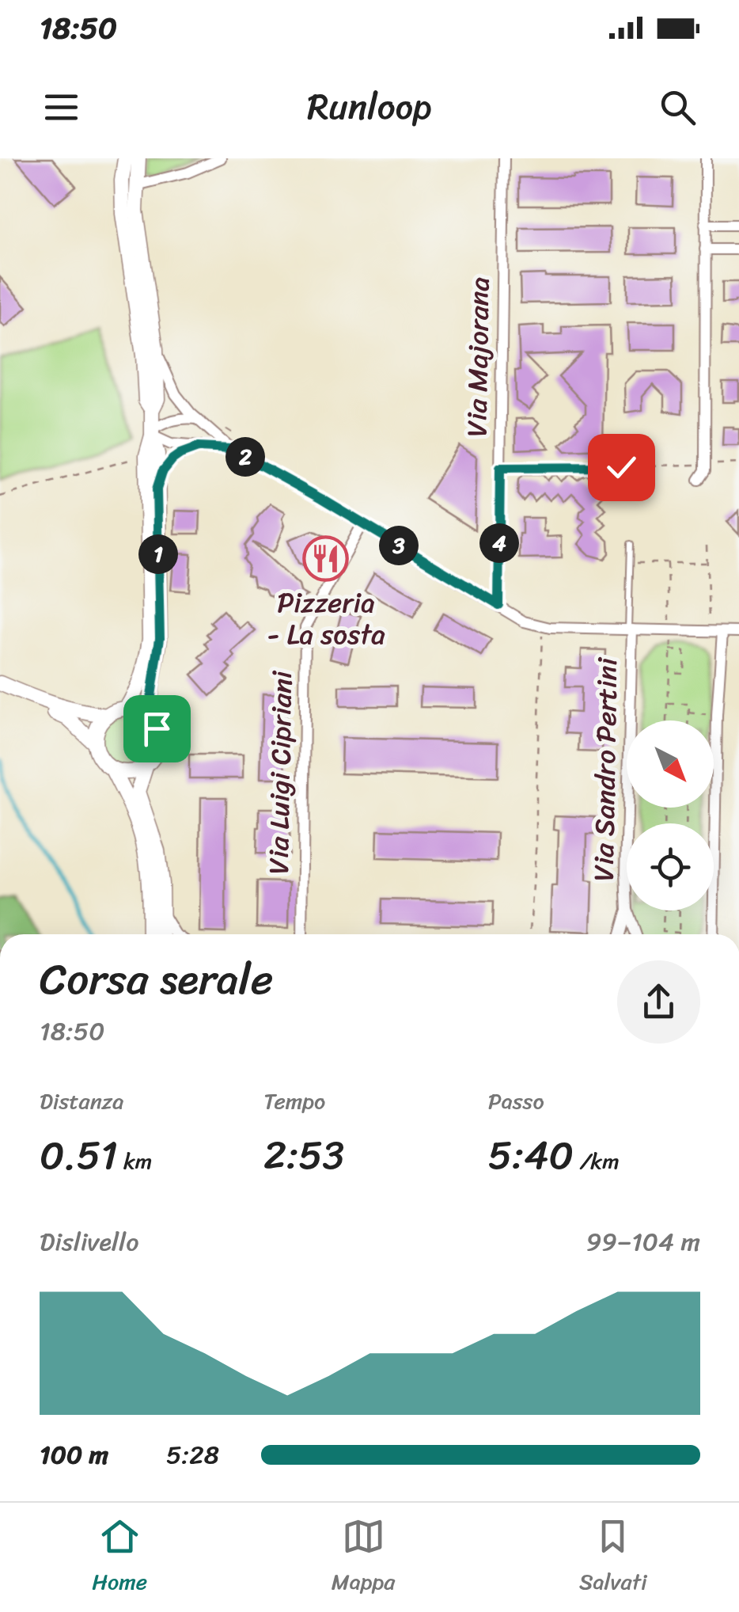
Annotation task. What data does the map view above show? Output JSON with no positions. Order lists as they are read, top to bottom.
{
  "streets": {
    "street": ["Via Majorana", "Via Sandro Pertini", "Via Luigi Cipriani"]
  },
  "places": {
    "restaurant": ["Pizzeria - La sosta"]
  },
  "north": "bottom right",
  "page": {
    "status": "18:50",
    "header": "Runloop",
    "pins": [
      "2",
      "4",
      "3",
      "1"
    ],
    "heading": ["Corsa serale", "18:50"],
    "stats": [
      ["Distanza", "0.51 km"],
      ["Tempo", "2:53"],
      ["Passo", "5:40 /km"]
    ],
    "chart": ["Dislivello", "99–104 m"],
    "list": [
      {
        "name": "100 m",
        "note": "5:28"
      }
    ],
    "tabs": ["Home", "Mappa", "Salvati"]
  }
}
